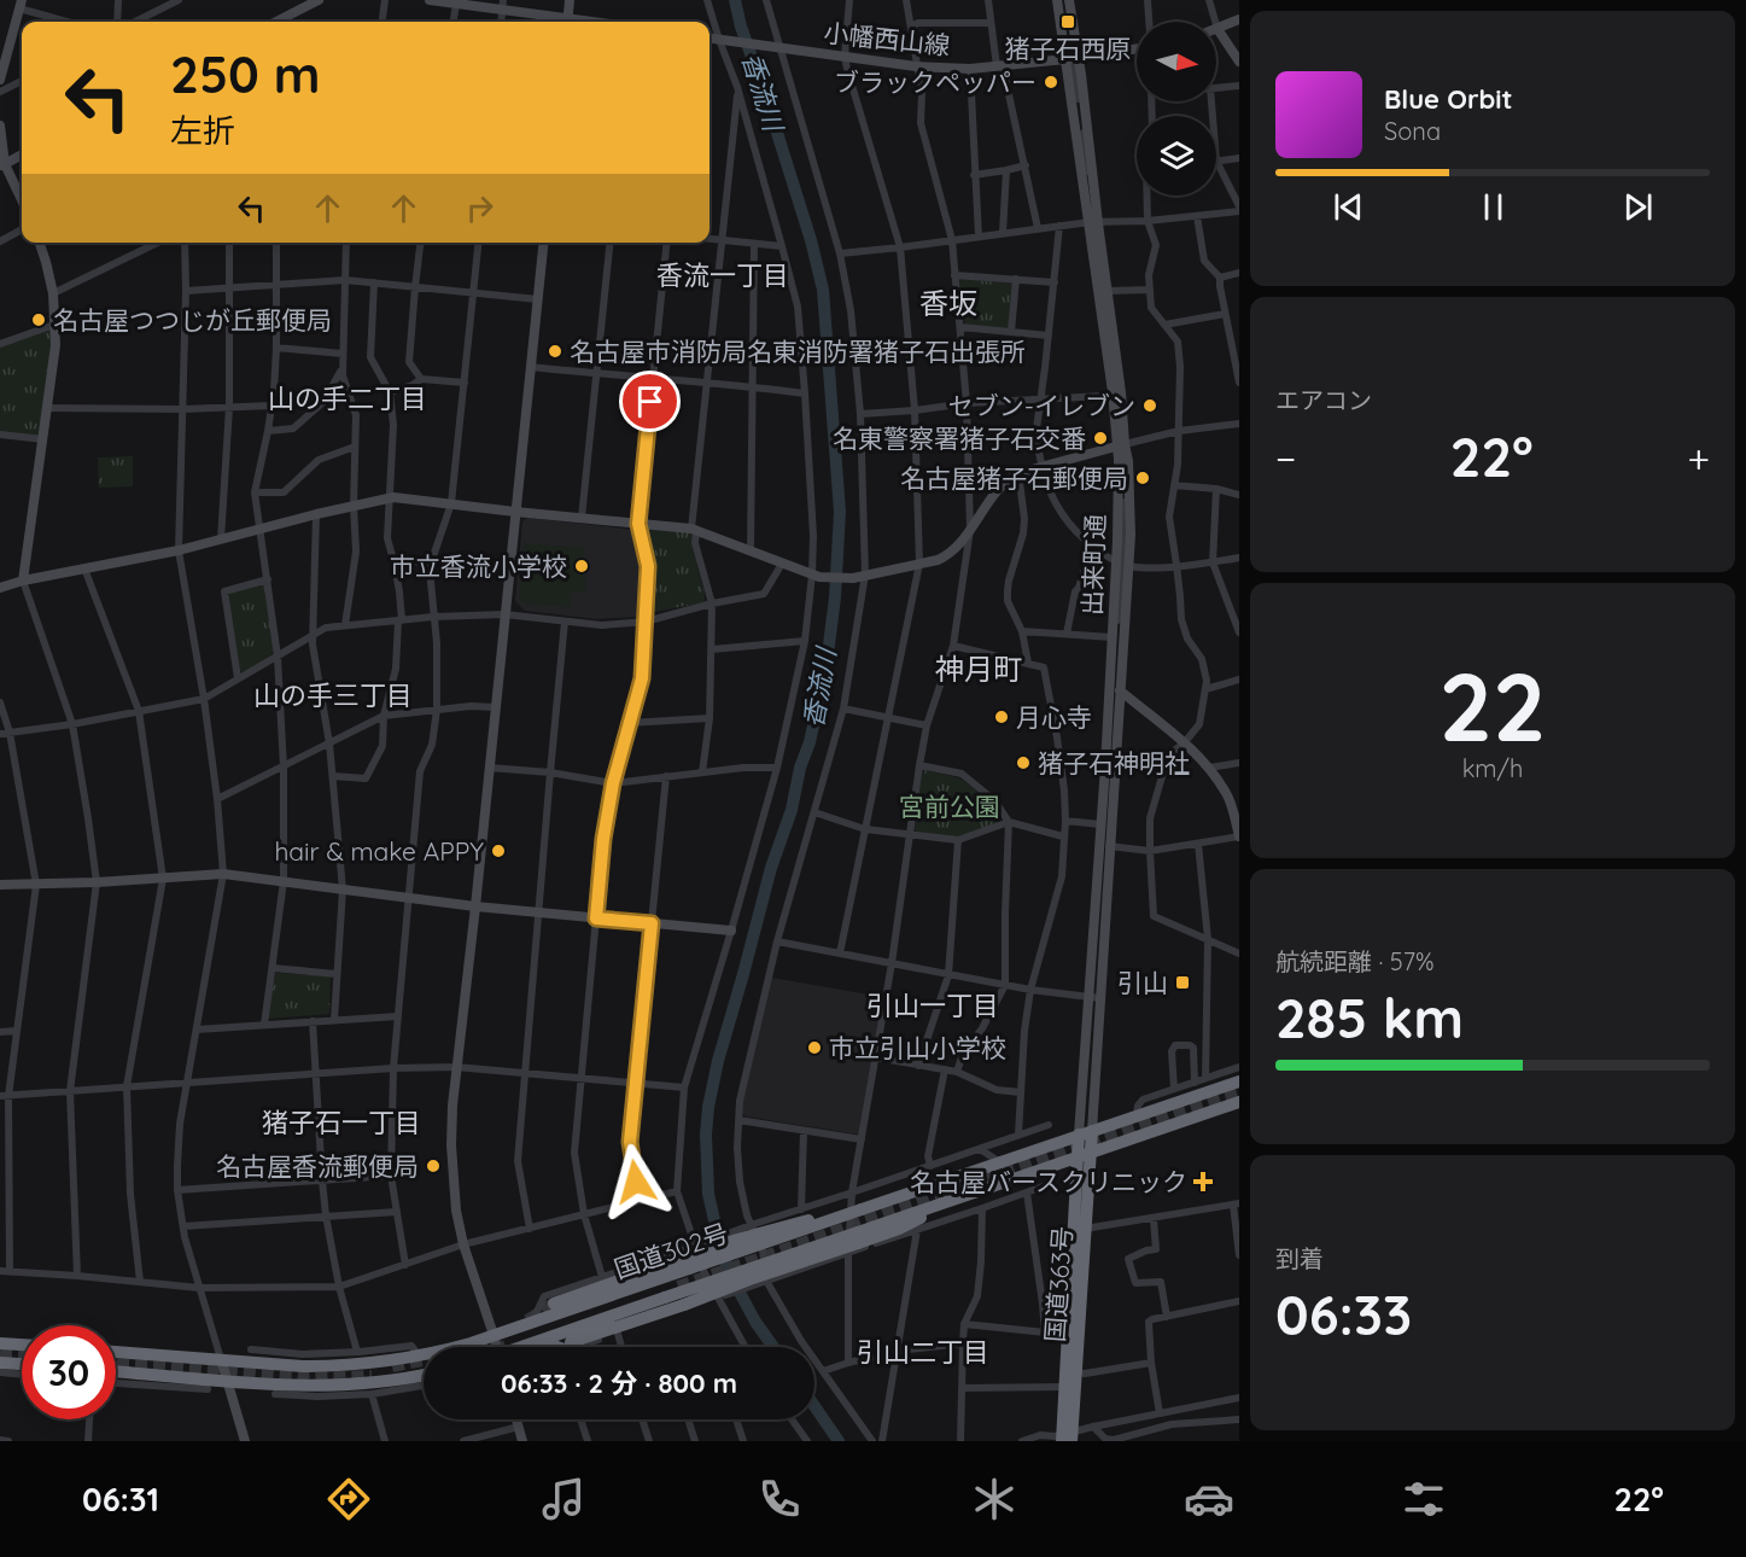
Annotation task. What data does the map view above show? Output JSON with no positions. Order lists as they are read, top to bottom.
{
  "streets": {
    "highway": ["国道302号", "国道363号"],
    "street": ["小幡西山線", "出来町通"]
  },
  "crossings": [
    ["小幡西山線", "出来町通"],
    ["出来町通", "国道302号"],
    ["出来町通", "国道363号"],
    ["国道302号", "国道363号"]
  ],
  "districts": [
    "香流一丁目",
    "香坂",
    "山の手二丁目",
    "神月町",
    "山の手三丁目",
    "引山一丁目",
    "猪子石一丁目",
    "引山二丁目"
  ],
  "water": ["香流川"],
  "parks": ["宮前公園"],
  "places": {
    "transit": ["猪子石西原", "引山"],
    "other": [
      "ブラックペッパー",
      "名古屋つつじが丘郵便局",
      "名古屋市消防局名東消防署猪子石出張所",
      "セブン-イレブン",
      "名東警察署猪子石交番",
      "名古屋猪子石郵便局",
      "市立香流小学校",
      "月心寺",
      "猪子石神明社",
      "hair & make APPY",
      "市立引山小学校",
      "名古屋香流郵便局"
    ],
    "health": ["名古屋バースクリニック"]
  },
  "north": "right",
  "page": {
    "turn": ["250 m", "左折"],
    "song": ["Blue Orbit", "Sona"],
    "tile": [
      "エアコン",
      ["22", "km/h"],
      ["航続距離 · 57%", "285 km"],
      ["到着", "06:33"]
    ],
    "heat": ["−", "22°", "+"],
    "limit": "30",
    "trip": "06:33 · 2 分 · 800 m",
    "tabs": ["06:31", "22°"]
  }
}
